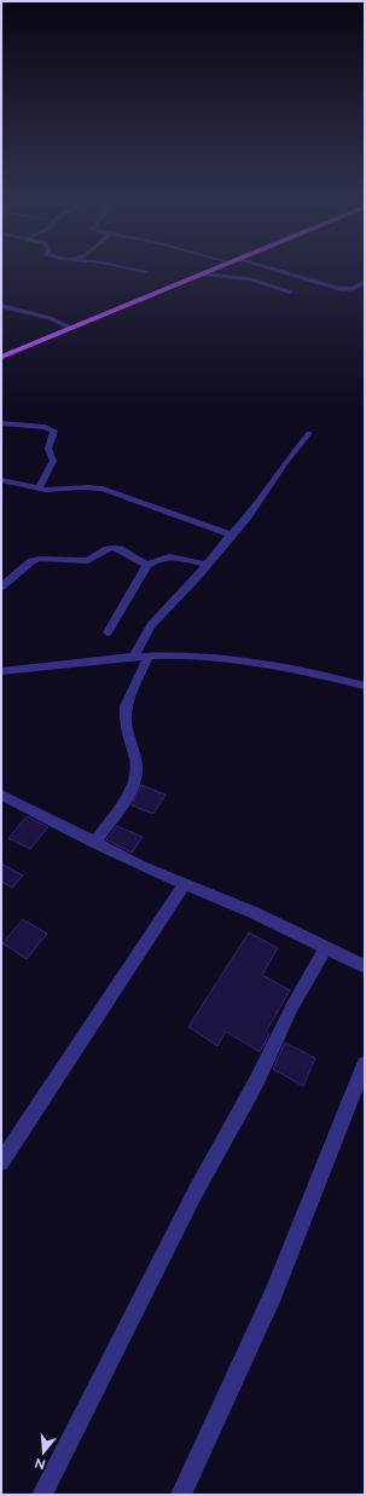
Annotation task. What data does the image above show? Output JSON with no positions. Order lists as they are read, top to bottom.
{
  "north": "bottom"
}
